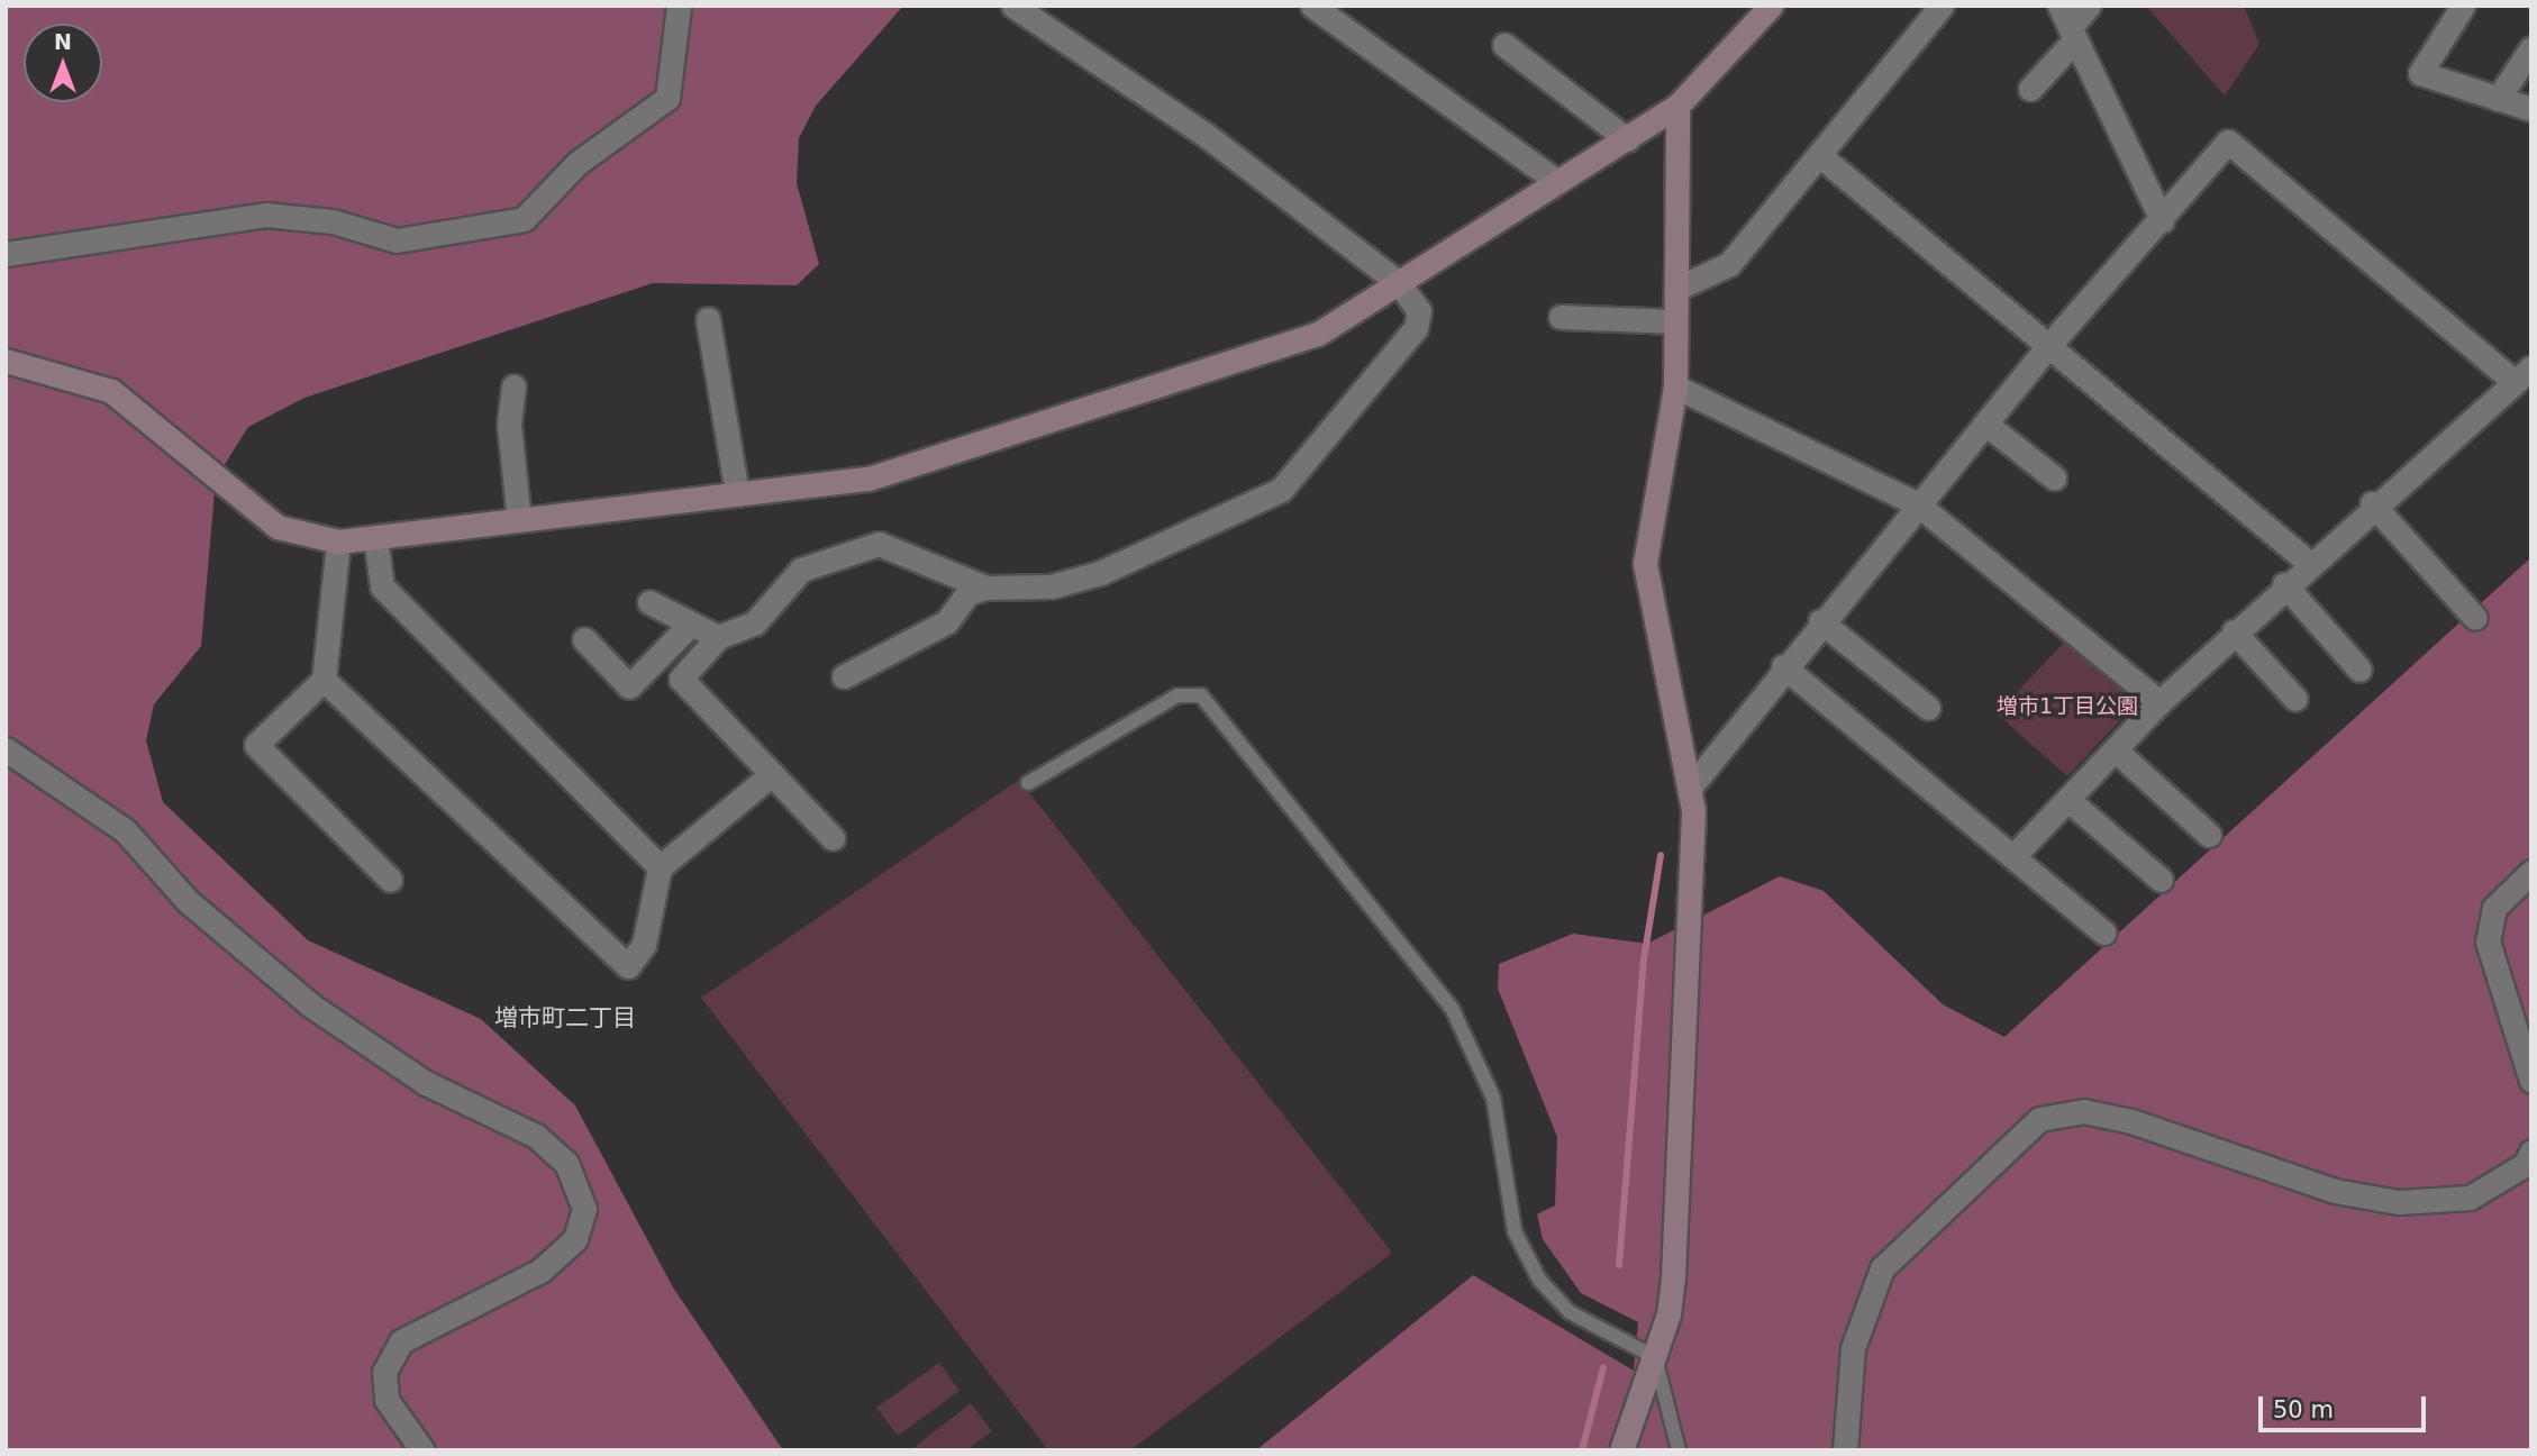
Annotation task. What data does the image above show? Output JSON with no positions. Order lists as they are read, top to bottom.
{
  "districts": ["増市町二丁目"],
  "parks": ["増市1丁目公園"],
  "scale_bar": "50 m",
  "north": "top"
}
